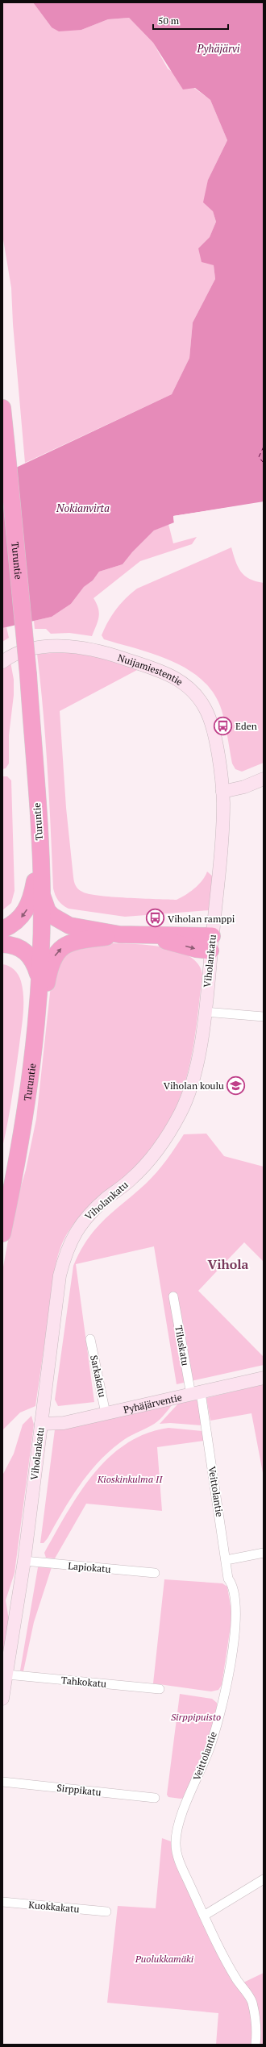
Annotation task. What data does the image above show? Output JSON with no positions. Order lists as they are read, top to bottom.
{
  "streets": {
    "highway": ["Turuntie"],
    "main road": ["Nuijamiestentie", "Viholankatu", "Pyhäjärventie"],
    "street": [
      "Tiluskatu",
      "Sarkakatu",
      "Veittolantie",
      "Lapiokatu",
      "Tahkokatu",
      "Sirppikatu",
      "Kuokkakatu"
    ]
  },
  "crossings": [
    ["Nuijamiestentie", "Viholankatu"],
    ["Viholankatu", "Pyhäjärventie"],
    ["Viholankatu", "Lapiokatu"],
    ["Viholankatu", "Tahkokatu"],
    ["Tiluskatu", "Pyhäjärventie"],
    ["Tiluskatu", "Veittolantie"],
    ["Sarkakatu", "Pyhäjärventie"],
    ["Pyhäjärventie", "Veittolantie"]
  ],
  "districts": ["Vihola"],
  "water": ["Pyhäjärvi", "Nokianvirta"],
  "parks": ["Kioskinkulma II", "Sirppipuisto", "Puolukkamäki"],
  "places": {
    "bus stop": ["Eden", "Viholan ramppi"],
    "school or university": ["Viholan koulu"]
  },
  "scale_bar": "50 m"
}
